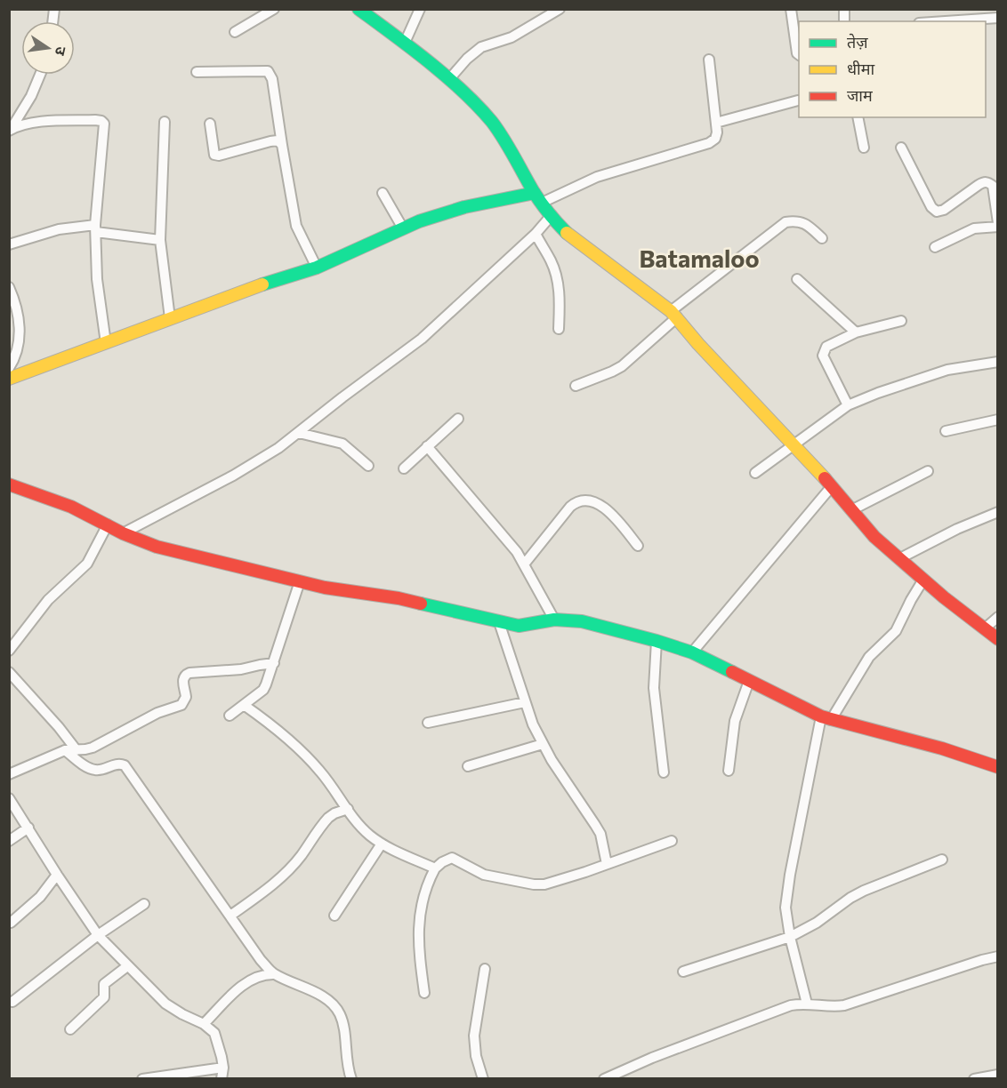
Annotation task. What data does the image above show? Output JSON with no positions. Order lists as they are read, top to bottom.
{
  "districts": ["Batamaloo"],
  "legend": ["तेज़", "धीमा", "जाम"],
  "north": "right"
}
